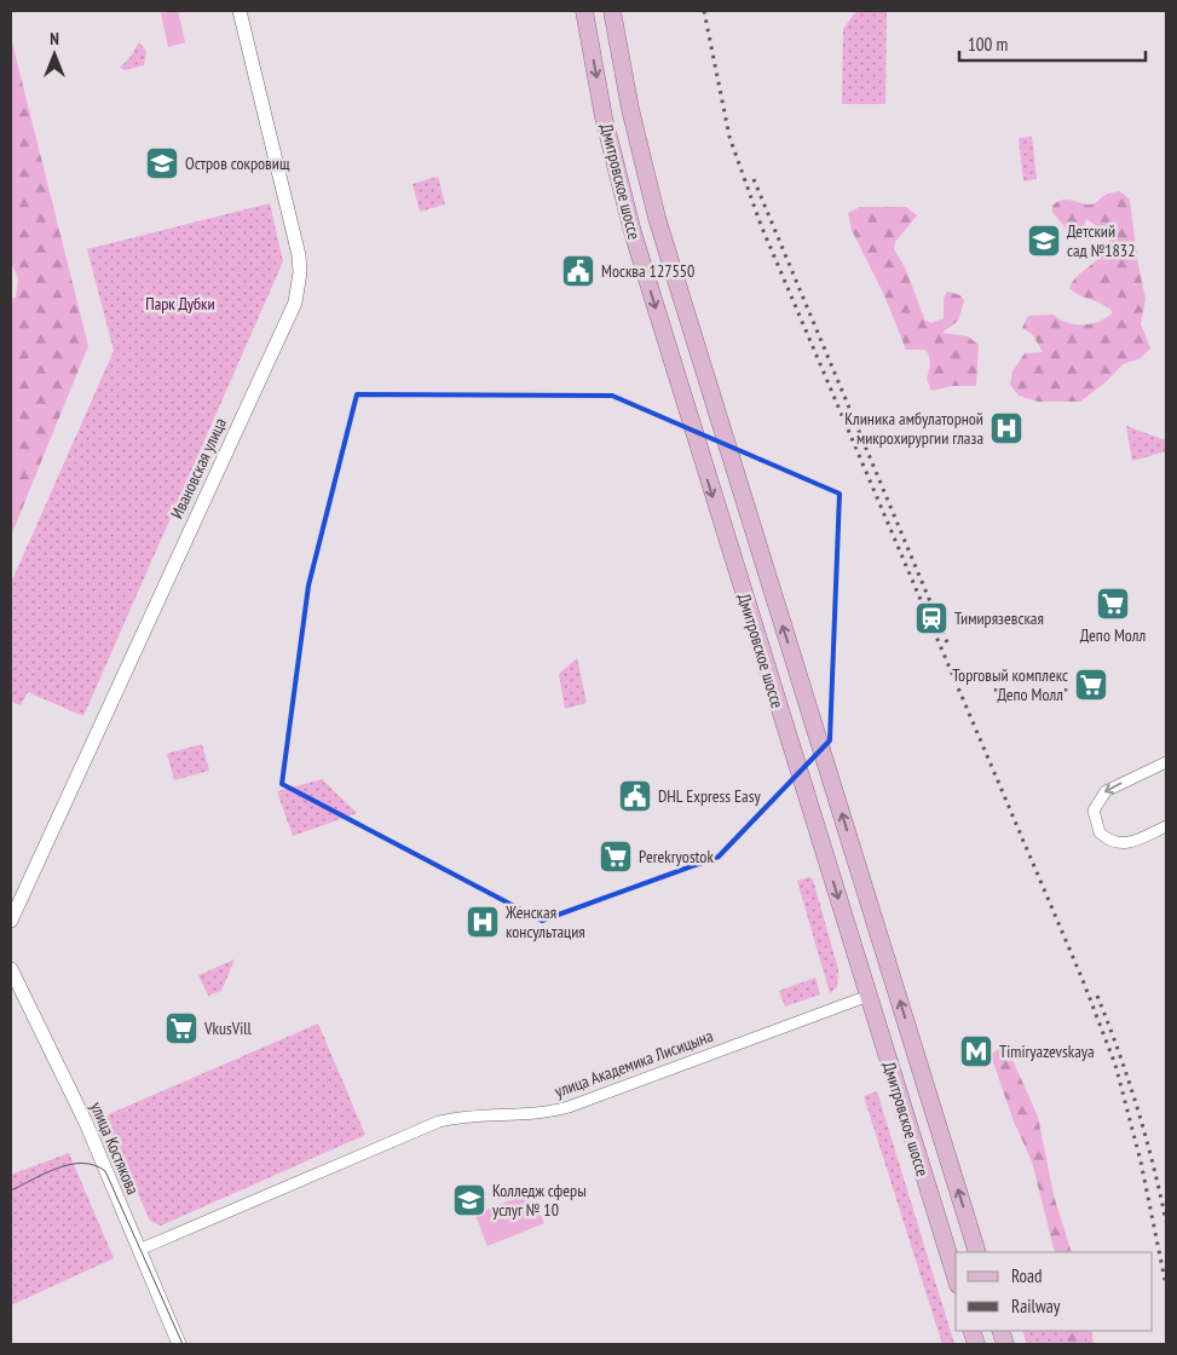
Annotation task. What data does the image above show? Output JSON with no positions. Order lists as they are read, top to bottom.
{
  "streets": {
    "main road": ["Дмитровское шоссе"],
    "street": ["Ивановская улица", "улица Академика Лисицына", "улица Костякова"]
  },
  "crossings": [
    ["Дмитровское шоссе", "улица Академика Лисицына"],
    ["улица Академика Лисицына", "улица Костякова"]
  ],
  "parks": ["Парк Дубки"],
  "places": {
    "school or university": ["Остров сокровищ", "Детский сад №1832", "Колледж сферы услуг № 10"],
    "public building": ["Москва 127550", "DHL Express Easy"],
    "hospital": ["Клиника амбулаторной микрохирургии глаза", "Женская консультация"],
    "supermarket": [
      "Депо Молл",
      "Торговый комплекс \"Депо Молл\"",
      "Perekryostok",
      "VkusVill"
    ],
    "station": ["Тимирязевская"],
    "metro station": ["Timiryazevskaya"]
  },
  "legend": ["Road", "Railway"],
  "scale_bar": "100 m",
  "north": "top"
}
